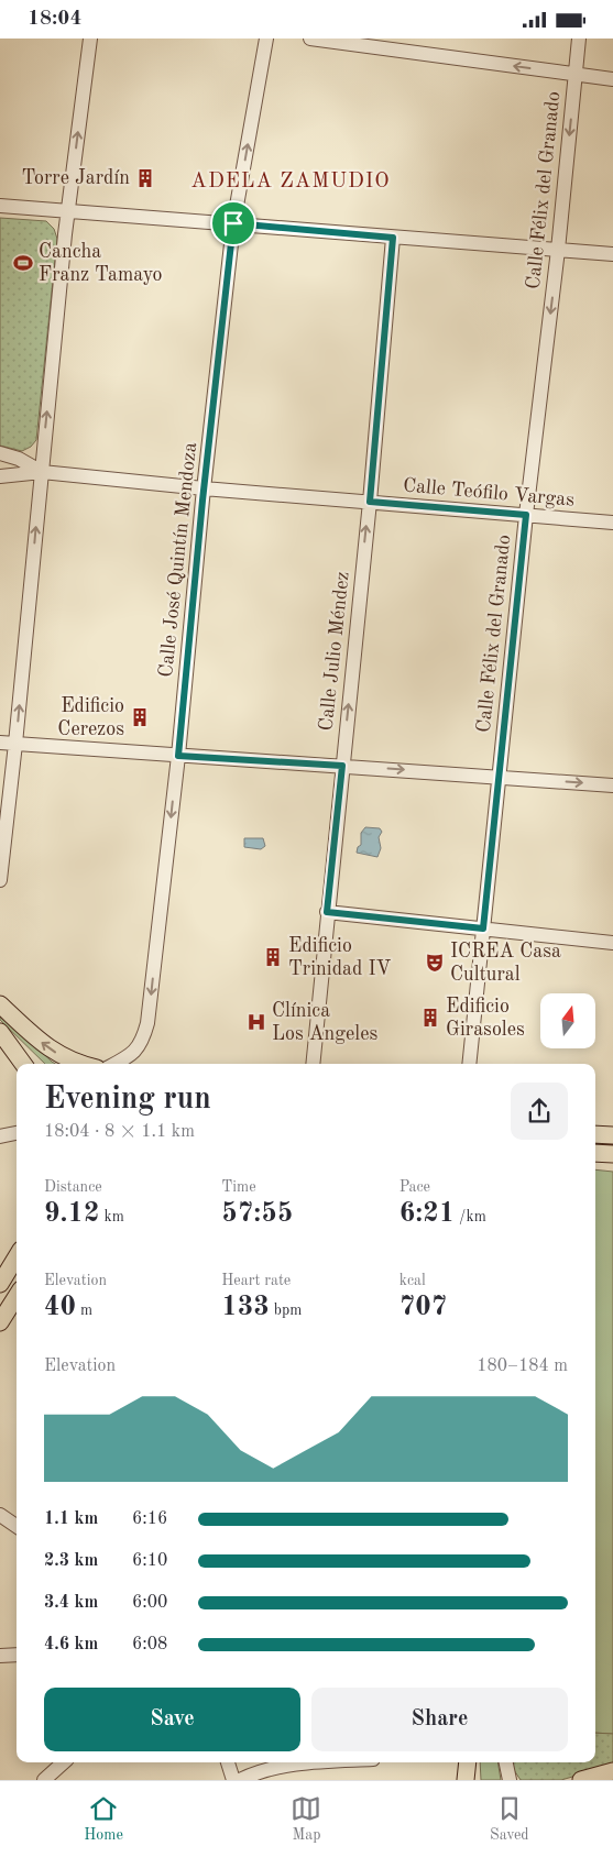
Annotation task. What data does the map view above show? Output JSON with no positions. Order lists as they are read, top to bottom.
{
  "streets": {
    "street": [
      "Calle Félix del Granado",
      "Calle Teófilo Vargas",
      "Calle José Quintín Mendoza",
      "Calle Julio Méndez"
    ]
  },
  "crossings": [
    ["Calle Félix del Granado", "Calle Teófilo Vargas"],
    ["Calle Teófilo Vargas", "Calle José Quintín Mendoza"],
    ["Calle Teófilo Vargas", "Calle Julio Méndez"]
  ],
  "one_way": ["Calle Félix del Granado"],
  "districts": ["ADELA ZAMUDIO"],
  "places": {
    "building": [
      "Torre Jardín",
      "Edificio Cerezos",
      "Edificio Trinidad IV",
      "Edificio Girasoles"
    ],
    "sports": ["Cancha Franz Tamayo"],
    "theatre": ["ICREA Casa Cultural"],
    "hospital": ["Clínica Los Angeles"]
  },
  "north": "top",
  "page": {
    "status": "18:04",
    "heading": ["Evening run", "18:04 · 8 × 1.1 km"],
    "stats": [
      ["Distance", "9.12 km"],
      ["Time", "57:55"],
      ["Pace", "6:21 /km"],
      ["Elevation", "40 m"],
      ["Heart rate", "133 bpm"],
      ["kcal", "707"]
    ],
    "chart": ["Elevation", "180–184 m"],
    "list": [
      {
        "name": "1.1 km",
        "note": "6:16"
      },
      {
        "name": "2.3 km",
        "note": "6:10"
      },
      {
        "name": "3.4 km",
        "note": "6:00"
      },
      {
        "name": "4.6 km",
        "note": "6:08"
      }
    ],
    "buttons": ["Save", "Share"],
    "tabs": ["Home", "Map", "Saved"]
  }
}
